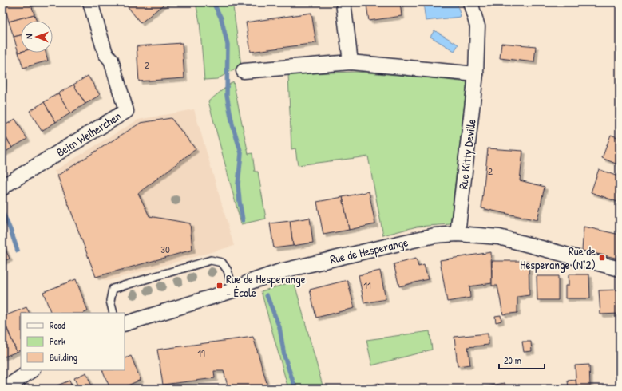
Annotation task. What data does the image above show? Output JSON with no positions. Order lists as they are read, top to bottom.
{
  "streets": {
    "street": ["Beim Weiherchen", "Rue Kitty Deville", "Rue de Hesperange"]
  },
  "crossings": [
    ["Rue Kitty Deville", "Rue de Hesperange"]
  ],
  "places": {
    "transit": ["Rue de Hesperange (N°2)", "Rue de Hesperange - École"]
  },
  "house_numbers": [
    "2",
    "2",
    "30",
    "11",
    "19"
  ],
  "legend": ["Road", "Park", "Building"],
  "scale_bar": "20 m",
  "north": "left"
}
